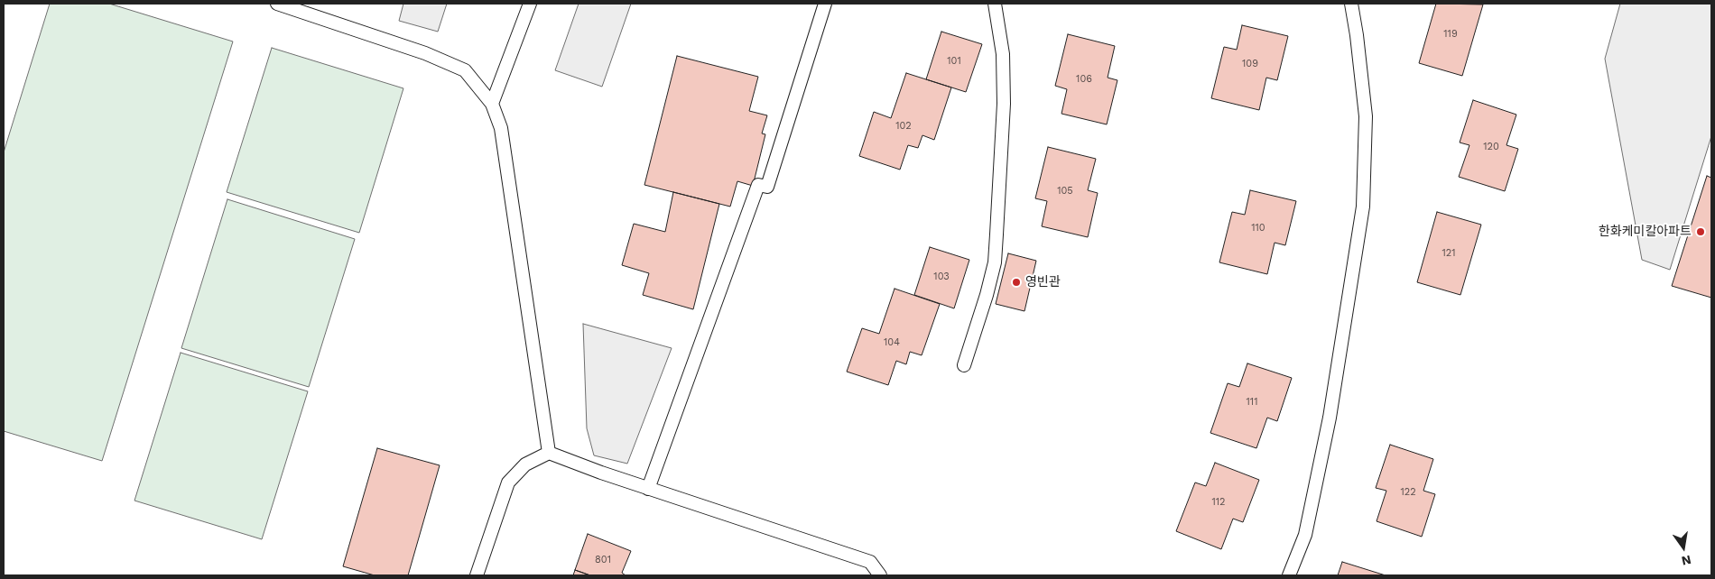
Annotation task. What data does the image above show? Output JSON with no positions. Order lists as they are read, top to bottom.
{
  "places": ["한화케미칼아파트", "영빈관"],
  "house_numbers": [
    "119",
    "101",
    "109",
    "106",
    "102",
    "120",
    "105",
    "110",
    "121",
    "103",
    "104",
    "111",
    "122",
    "112",
    "801"
  ],
  "north": "bottom"
}
